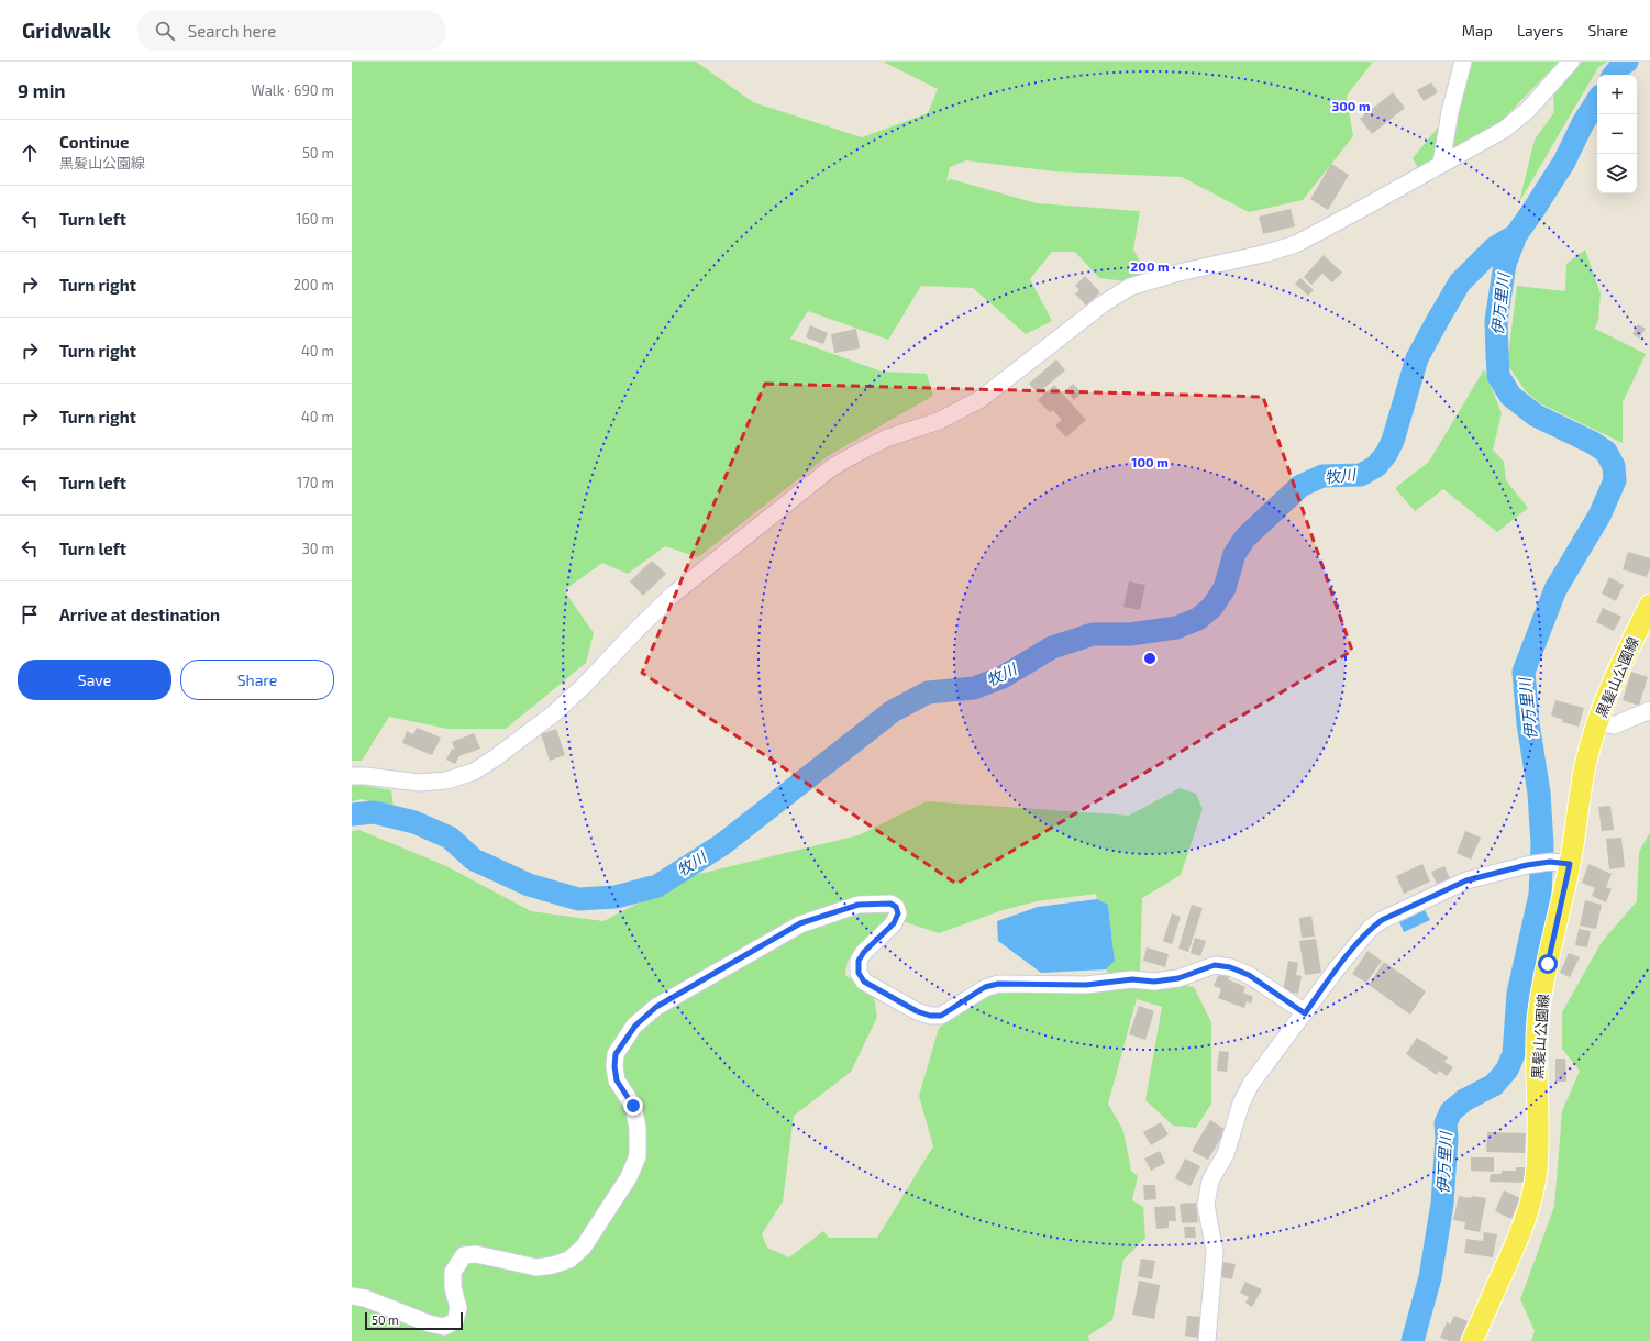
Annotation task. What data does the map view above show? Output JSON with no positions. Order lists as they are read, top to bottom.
{
  "streets": {
    "main road": ["黒髪山公園線"]
  },
  "water": ["伊万里川", "牧川"],
  "scale_bar": "50 m",
  "page": {
    "header": "Gridwalk",
    "search": "Search here",
    "nav": ["Map", "Layers", "Share"],
    "heading": ["9 min", "Walk · 690 m"],
    "map_buttons": ["+", "−"],
    "list": [
      ["Continue", "黒髪山公園線", "50 m"],
      ["Turn left", "160 m"],
      ["Turn right", "200 m"],
      ["Turn right", "40 m"],
      ["Turn right", "40 m"],
      ["Turn left", "170 m"],
      ["Turn left", "30 m"],
      "Arrive at destination"
    ],
    "buttons": ["Save", "Share"],
    "scale": "50 m"
  },
  "rings": ["300 m", "200 m", "100 m"]
}
